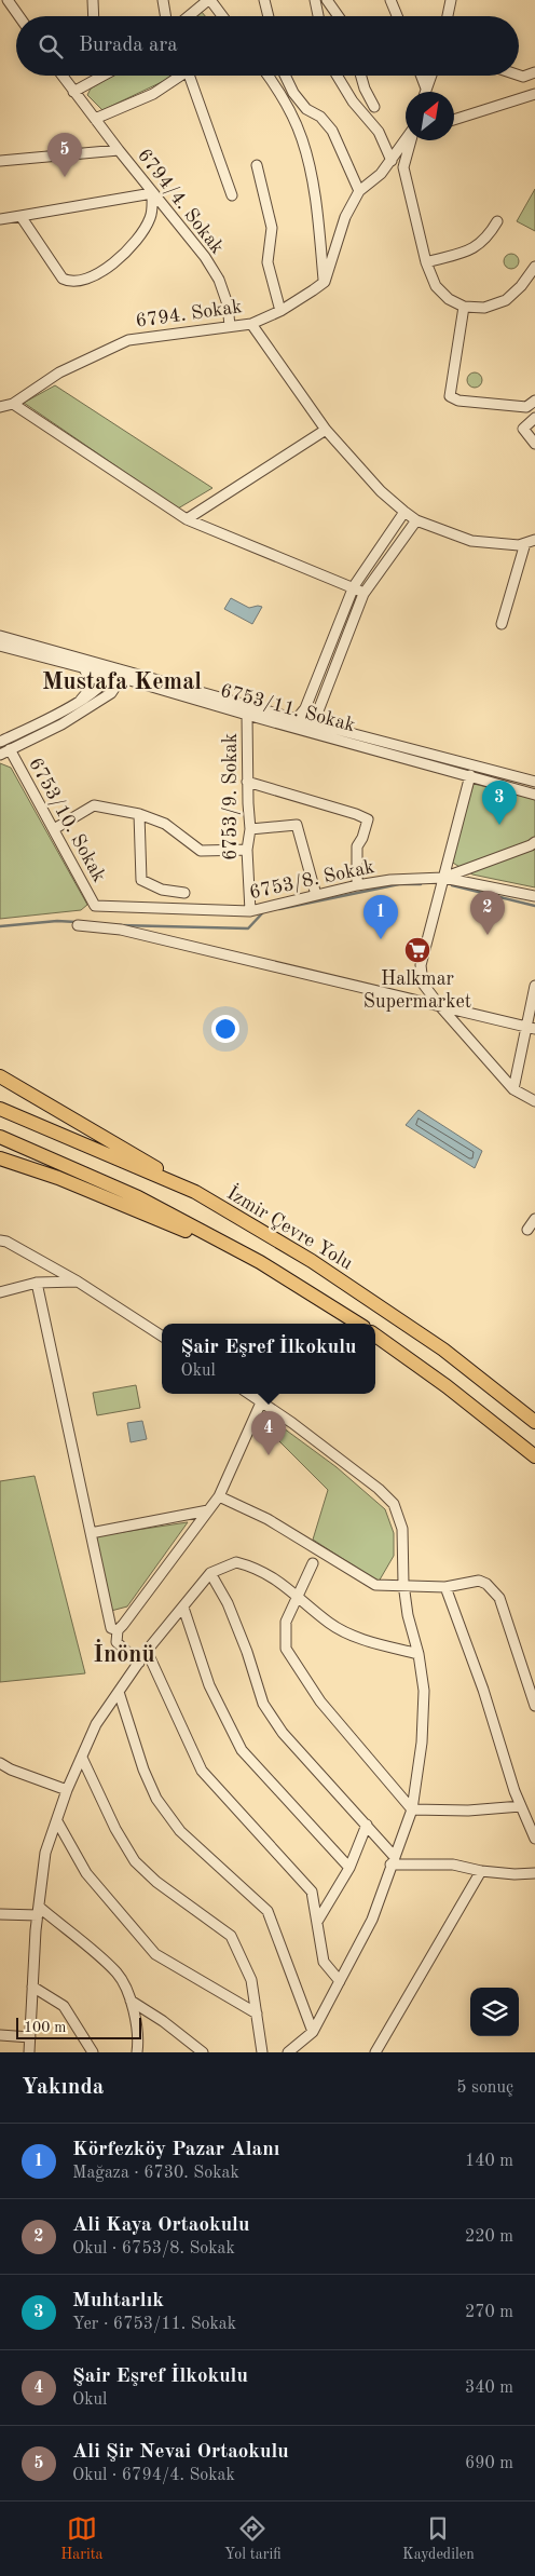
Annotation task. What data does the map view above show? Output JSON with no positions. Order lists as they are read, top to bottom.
{
  "streets": {
    "highway": ["İzmir Çevre Yolu"],
    "street": [
      "6794/4. Sokak",
      "6794. Sokak",
      "6753/11. Sokak",
      "6753/9. Sokak",
      "6753/10. Sokak",
      "6753/8. Sokak"
    ]
  },
  "crossings": [
    ["6794/4. Sokak", "6794. Sokak"],
    ["6753/11. Sokak", "6753/9. Sokak"],
    ["6753/9. Sokak", "6753/8. Sokak"],
    ["6753/10. Sokak", "6753/8. Sokak"]
  ],
  "districts": ["Mustafa Kemal", "İnönü"],
  "places": {
    "supermarket": ["Halkmar Supermarket"]
  },
  "scale_bar": "100 m",
  "north": "top right",
  "page": {
    "search": "Burada ara",
    "pins": [
      "5",
      "3",
      "2",
      "1",
      "4"
    ],
    "popup": ["Şair Eşref İlkokulu", "Okul"],
    "scale": "100 m",
    "heading": ["Yakında", "5 sonuç"],
    "list": [
      {
        "mark": "1",
        "name": "Körfezköy Pazar Alanı",
        "note": "Mağaza · 6730. Sokak",
        "value": "140 m"
      },
      {
        "mark": "2",
        "name": "Ali Kaya Ortaokulu",
        "note": "Okul · 6753/8. Sokak",
        "value": "220 m"
      },
      {
        "mark": "3",
        "name": "Muhtarlık",
        "note": "Yer · 6753/11. Sokak",
        "value": "270 m"
      },
      {
        "mark": "4",
        "name": "Şair Eşref İlkokulu",
        "note": "Okul",
        "value": "340 m"
      },
      {
        "mark": "5",
        "name": "Ali Şir Nevai Ortaokulu",
        "note": "Okul · 6794/4. Sokak",
        "value": "690 m"
      }
    ],
    "nav": ["Harita", "Yol tarifi", "Kaydedilen"]
  }
}
